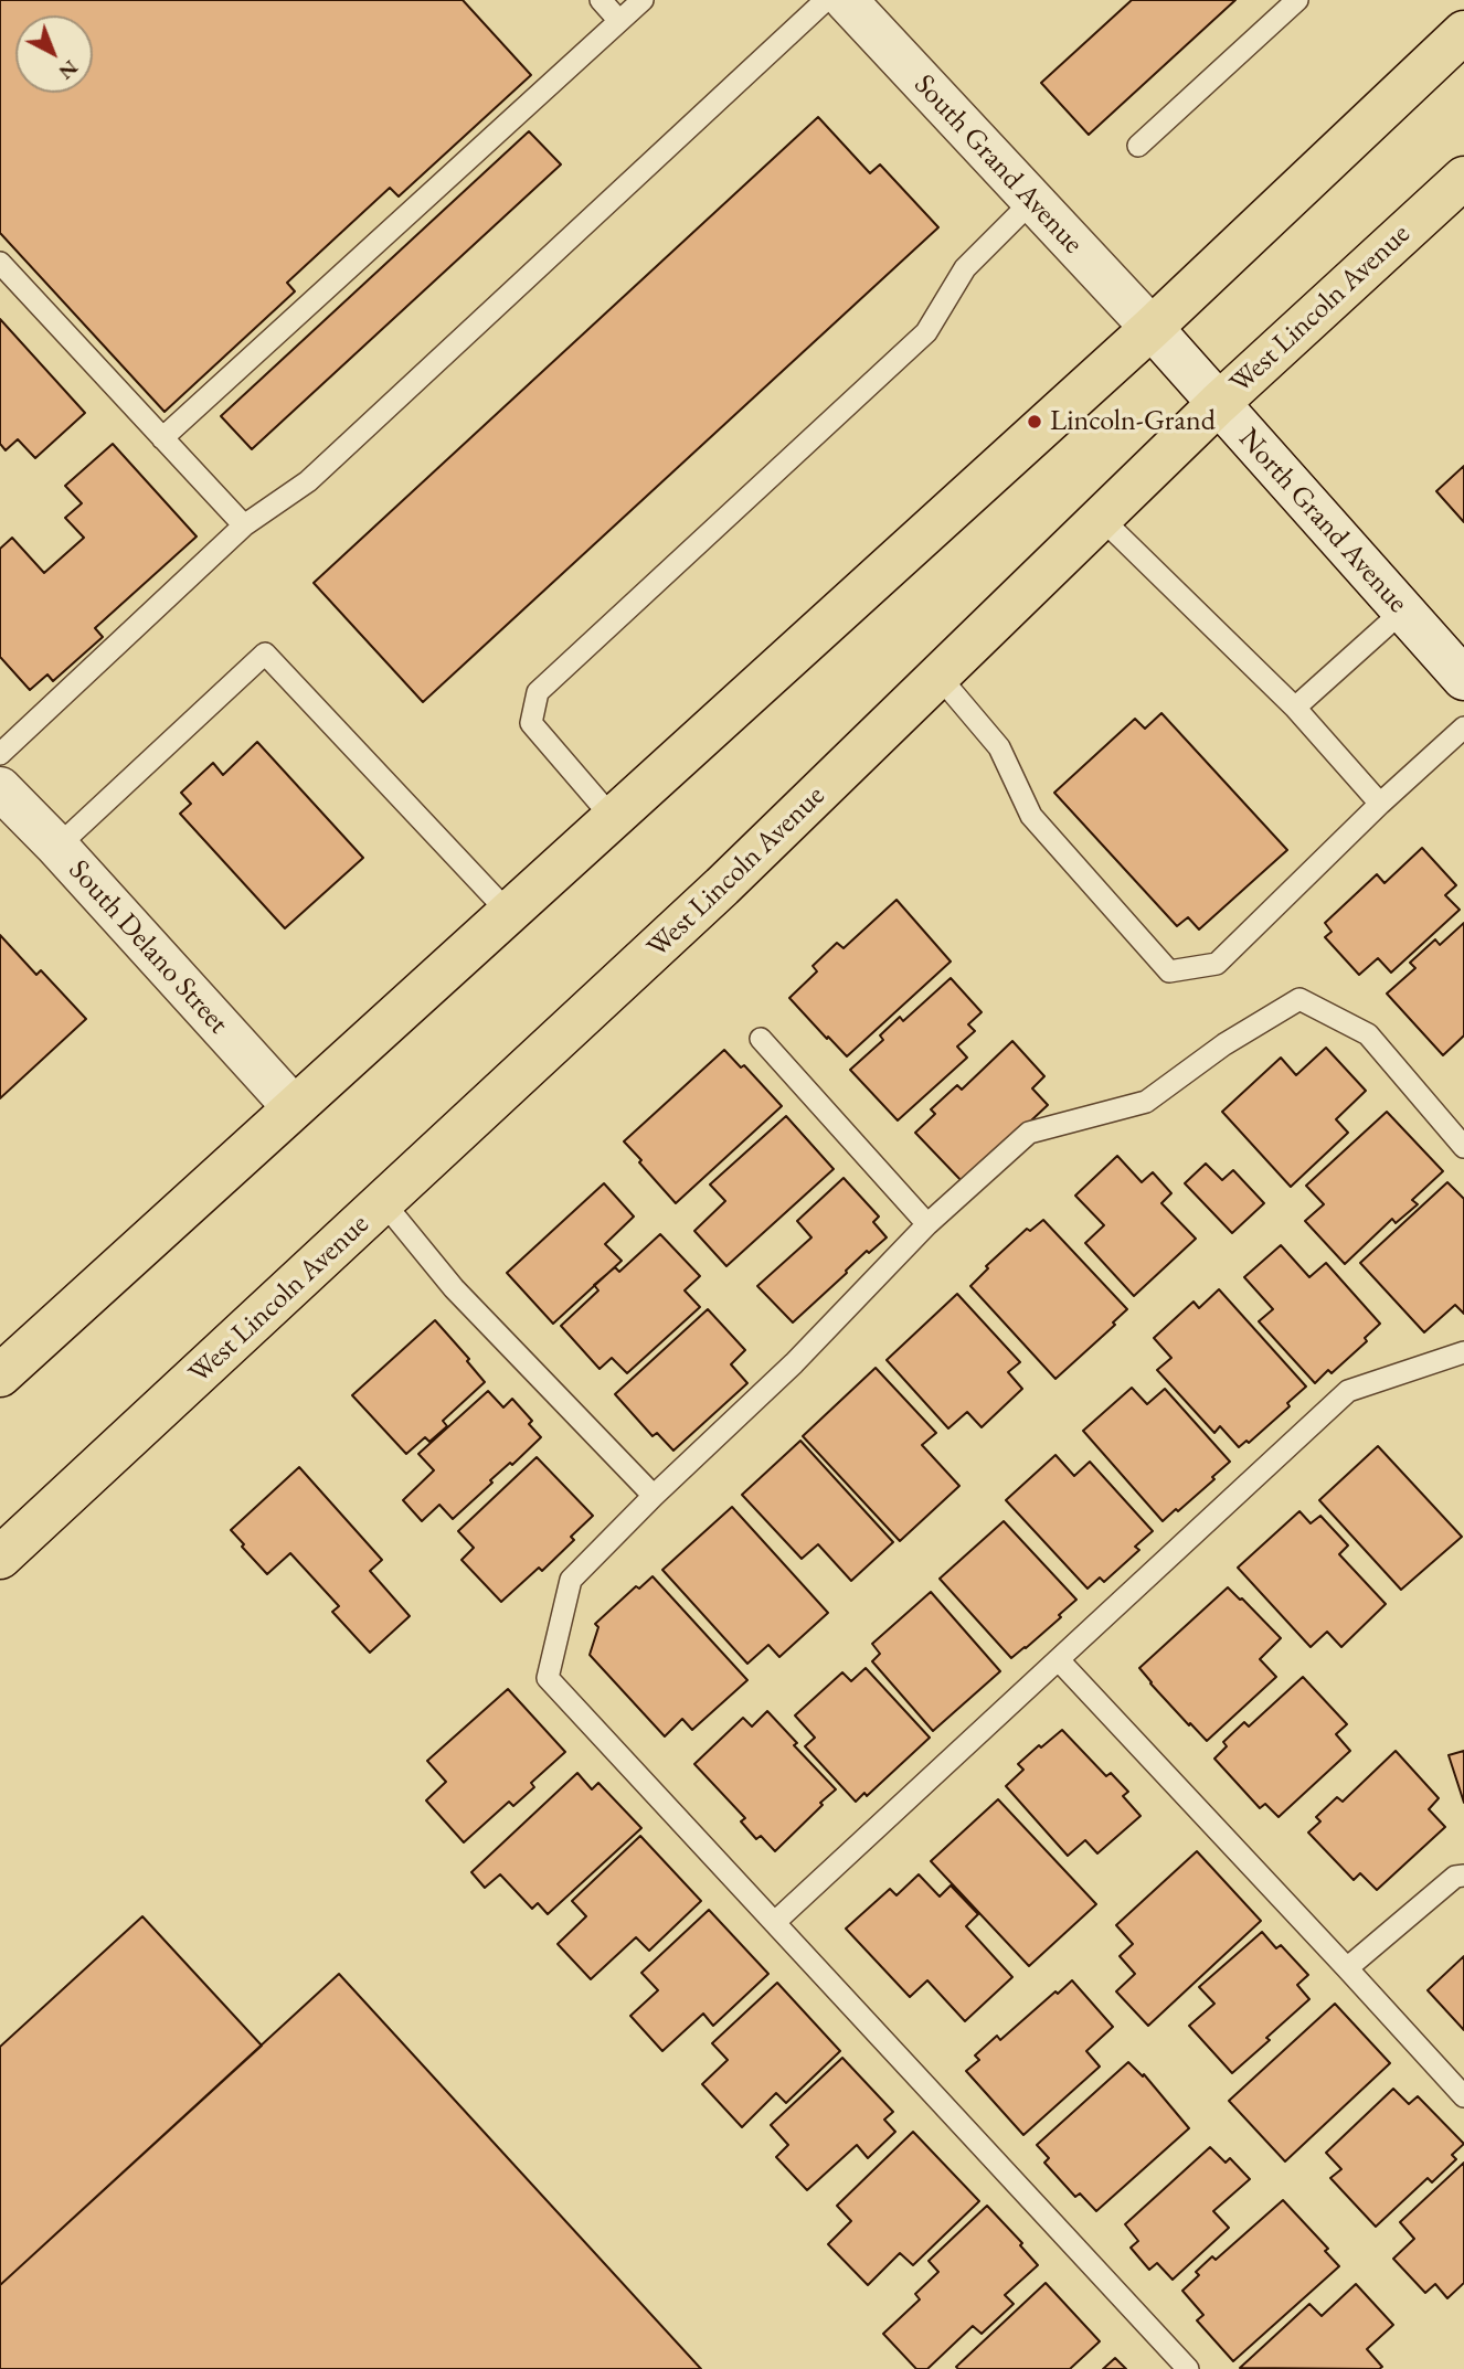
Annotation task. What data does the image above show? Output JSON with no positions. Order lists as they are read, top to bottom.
{
  "streets": {
    "main road": ["West Lincoln Avenue"],
    "street": ["South Grand Avenue", "North Grand Avenue", "South Delano Street"]
  },
  "crossings": [
    ["South Grand Avenue", "North Grand Avenue"],
    ["West Lincoln Avenue", "North Grand Avenue"]
  ],
  "places": ["Lincoln-Grand"],
  "north": "bottom right"
}
